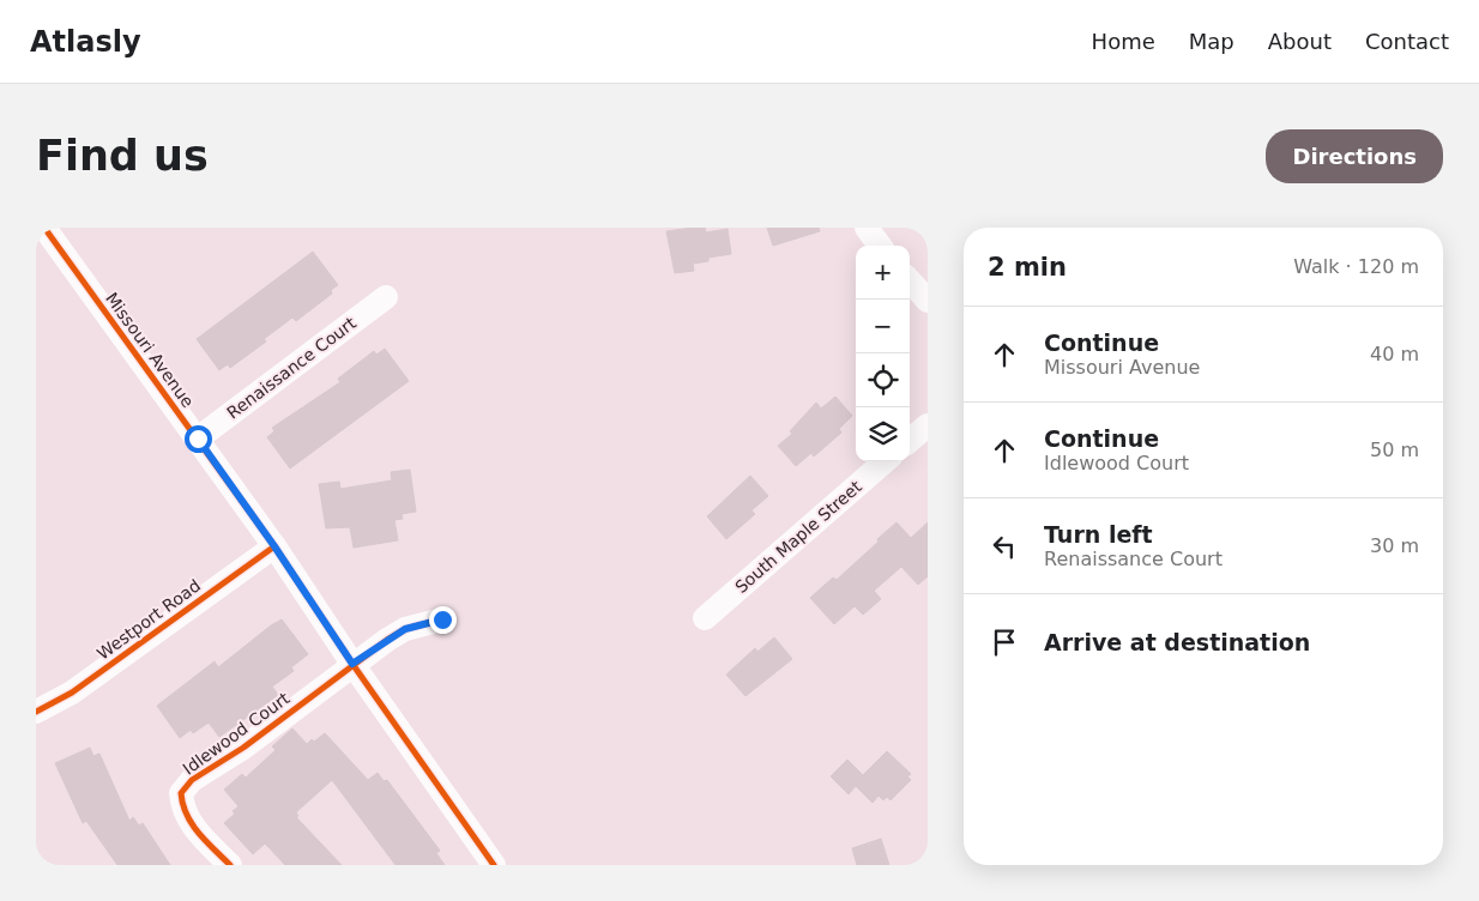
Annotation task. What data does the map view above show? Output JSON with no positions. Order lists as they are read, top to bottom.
{
  "streets": {
    "street": [
      "Missouri Avenue",
      "Renaissance Court",
      "South Maple Street",
      "Westport Road",
      "Idlewood Court"
    ]
  },
  "crossings": [
    ["Missouri Avenue", "Renaissance Court"],
    ["Missouri Avenue", "Westport Road"]
  ],
  "page": {
    "header": "Atlasly",
    "nav": [
      "Home",
      "Map",
      "About",
      "Contact"
    ],
    "buttons": "Directions",
    "title": "Find us",
    "heading": ["2 min", "Walk · 120 m"],
    "map_buttons": ["+", "−"],
    "list": [
      ["Continue", "Missouri Avenue", "40 m"],
      ["Continue", "Idlewood Court", "50 m"],
      ["Turn left", "Renaissance Court", "30 m"],
      "Arrive at destination"
    ]
  }
}
